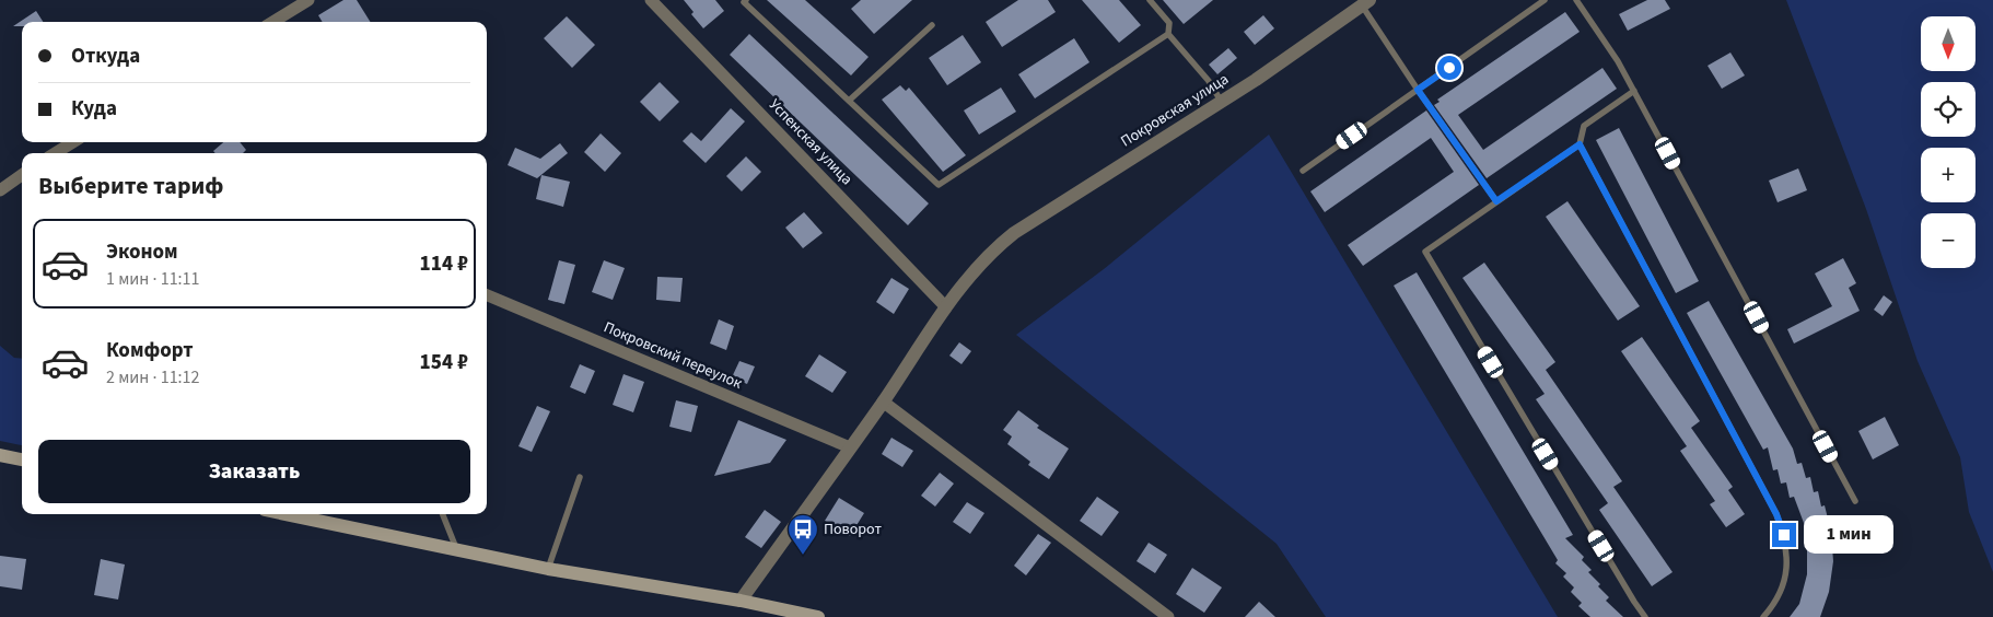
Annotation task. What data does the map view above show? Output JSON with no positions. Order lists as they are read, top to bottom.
{
  "streets": {
    "street": ["Покровская улица", "Успенская улица", "Покровский переулок"]
  },
  "crossings": [
    ["Покровская улица", "Успенская улица"],
    ["Покровская улица", "Покровский переулок"]
  ],
  "places": {
    "bus stop": ["Поворот"]
  },
  "north": "bottom",
  "page": {
    "map_buttons": ["+", "−"],
    "banner": ["Откуда", "Куда"],
    "heading": "Выберите тариф",
    "list": [
      {
        "name": "Эконом",
        "note": "1 мин · 11:11",
        "value": "114 ₽"
      },
      {
        "name": "Комфорт",
        "note": "2 мин · 11:12",
        "value": "154 ₽"
      }
    ],
    "buttons": "Заказать",
    "bubble": "1 мин"
  }
}
